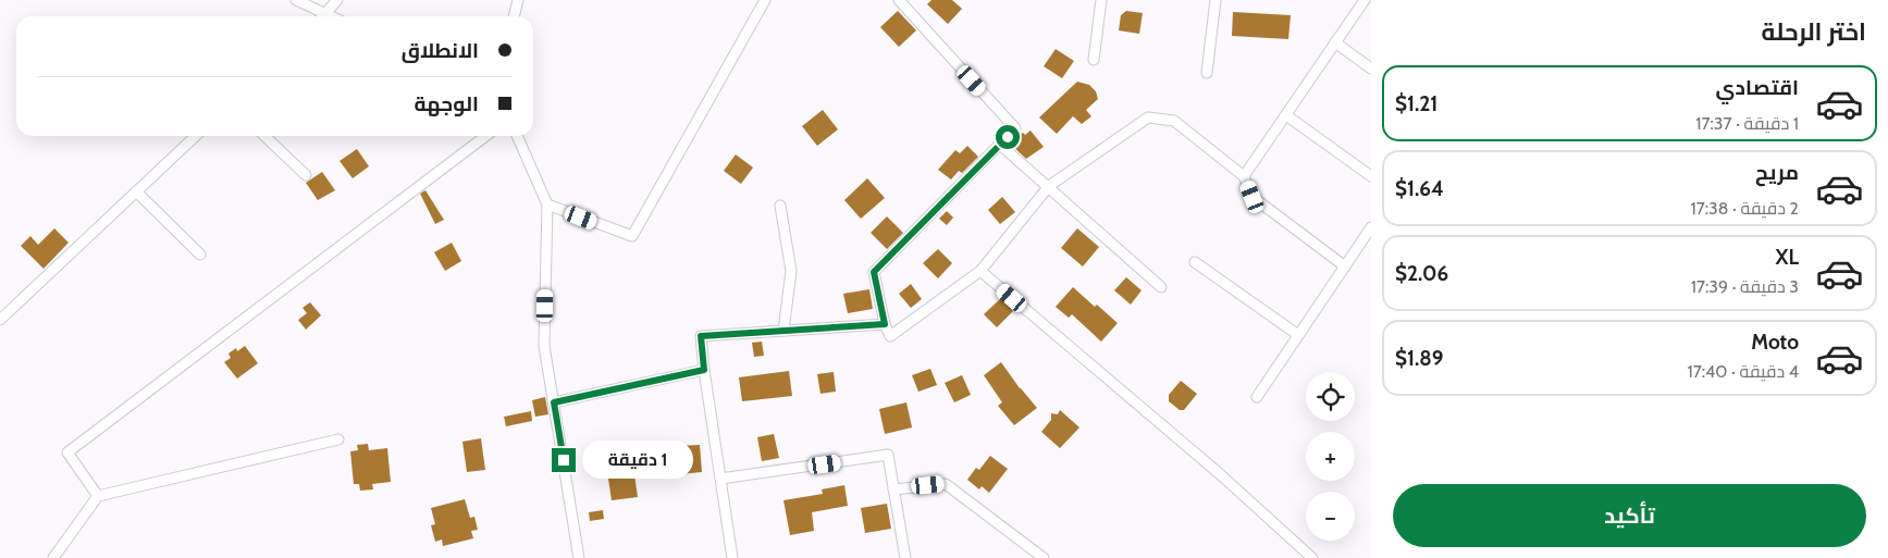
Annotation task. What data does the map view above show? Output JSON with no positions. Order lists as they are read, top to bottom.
{
  "page": {
    "heading": "اختر الرحلة",
    "banner": ["الانطلاق", "الوجهة"],
    "list": [
      {
        "name": "اقتصادي",
        "note": "1 دقيقة · 17:37",
        "value": "$1.21"
      },
      {
        "name": "مريح",
        "note": "2 دقيقة · 17:38",
        "value": "$1.64"
      },
      {
        "name": "XL",
        "note": "3 دقيقة · 17:39",
        "value": "$2.06"
      },
      {
        "name": "Moto",
        "note": "4 دقيقة · 17:40",
        "value": "$1.89"
      }
    ],
    "map_buttons": ["+", "−"],
    "bubble": "1 دقيقة",
    "buttons": "تأكيد"
  }
}
